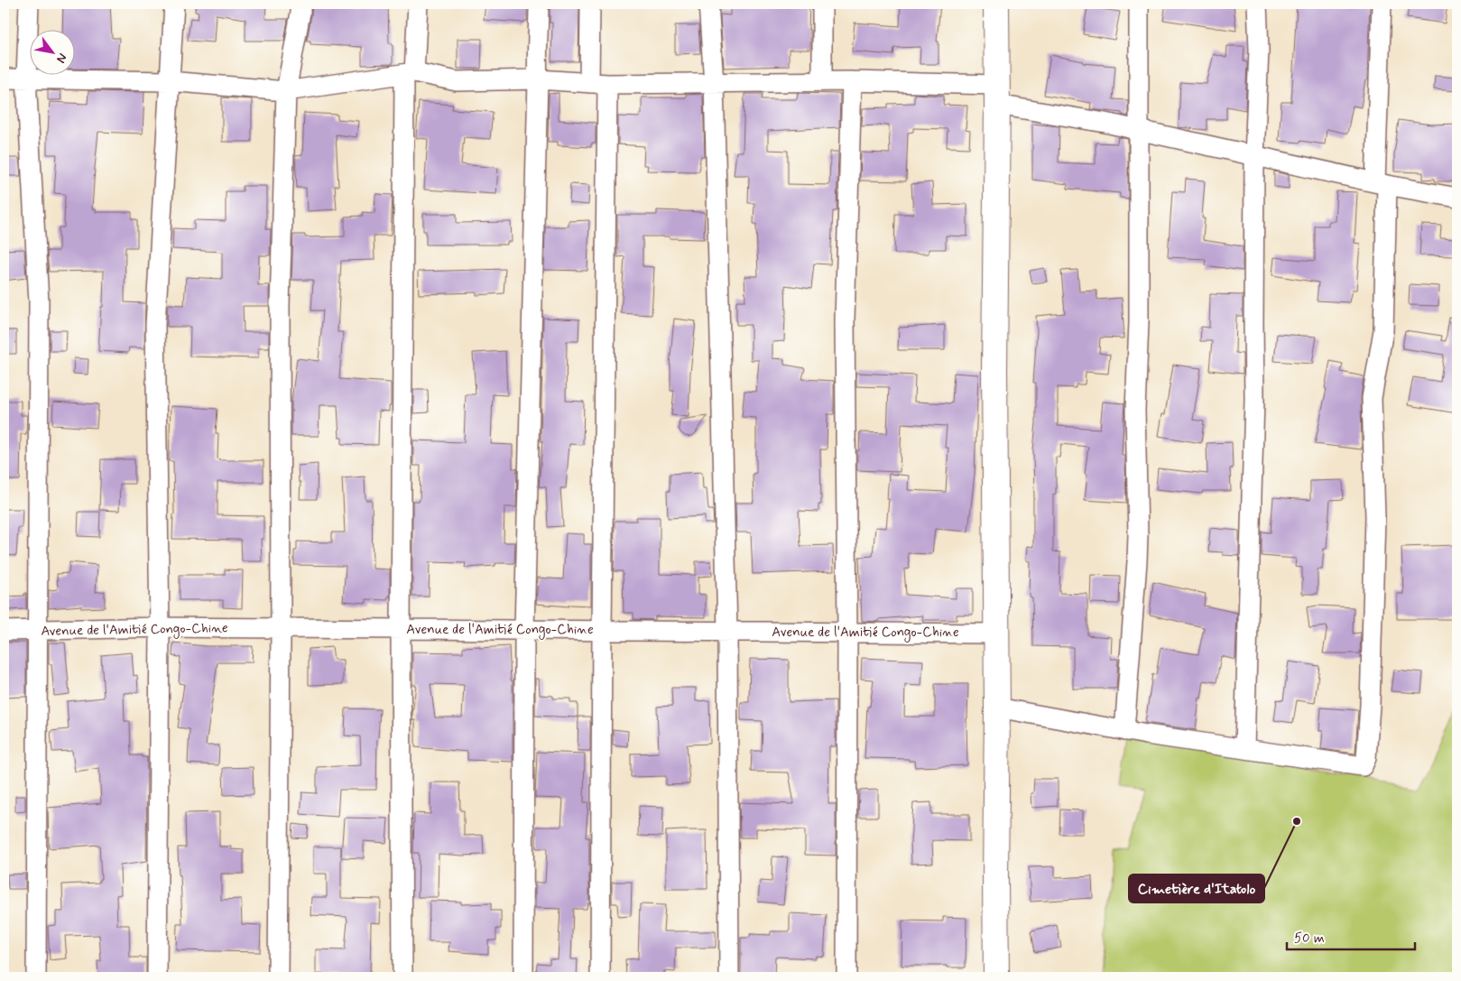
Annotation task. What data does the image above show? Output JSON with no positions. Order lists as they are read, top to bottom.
{
  "streets": {
    "street": ["Avenue de l'Amitié Congo-Chine"]
  },
  "places": ["Cimetière d'Itatolo"],
  "scale_bar": "50 m",
  "north": "bottom right"
}
